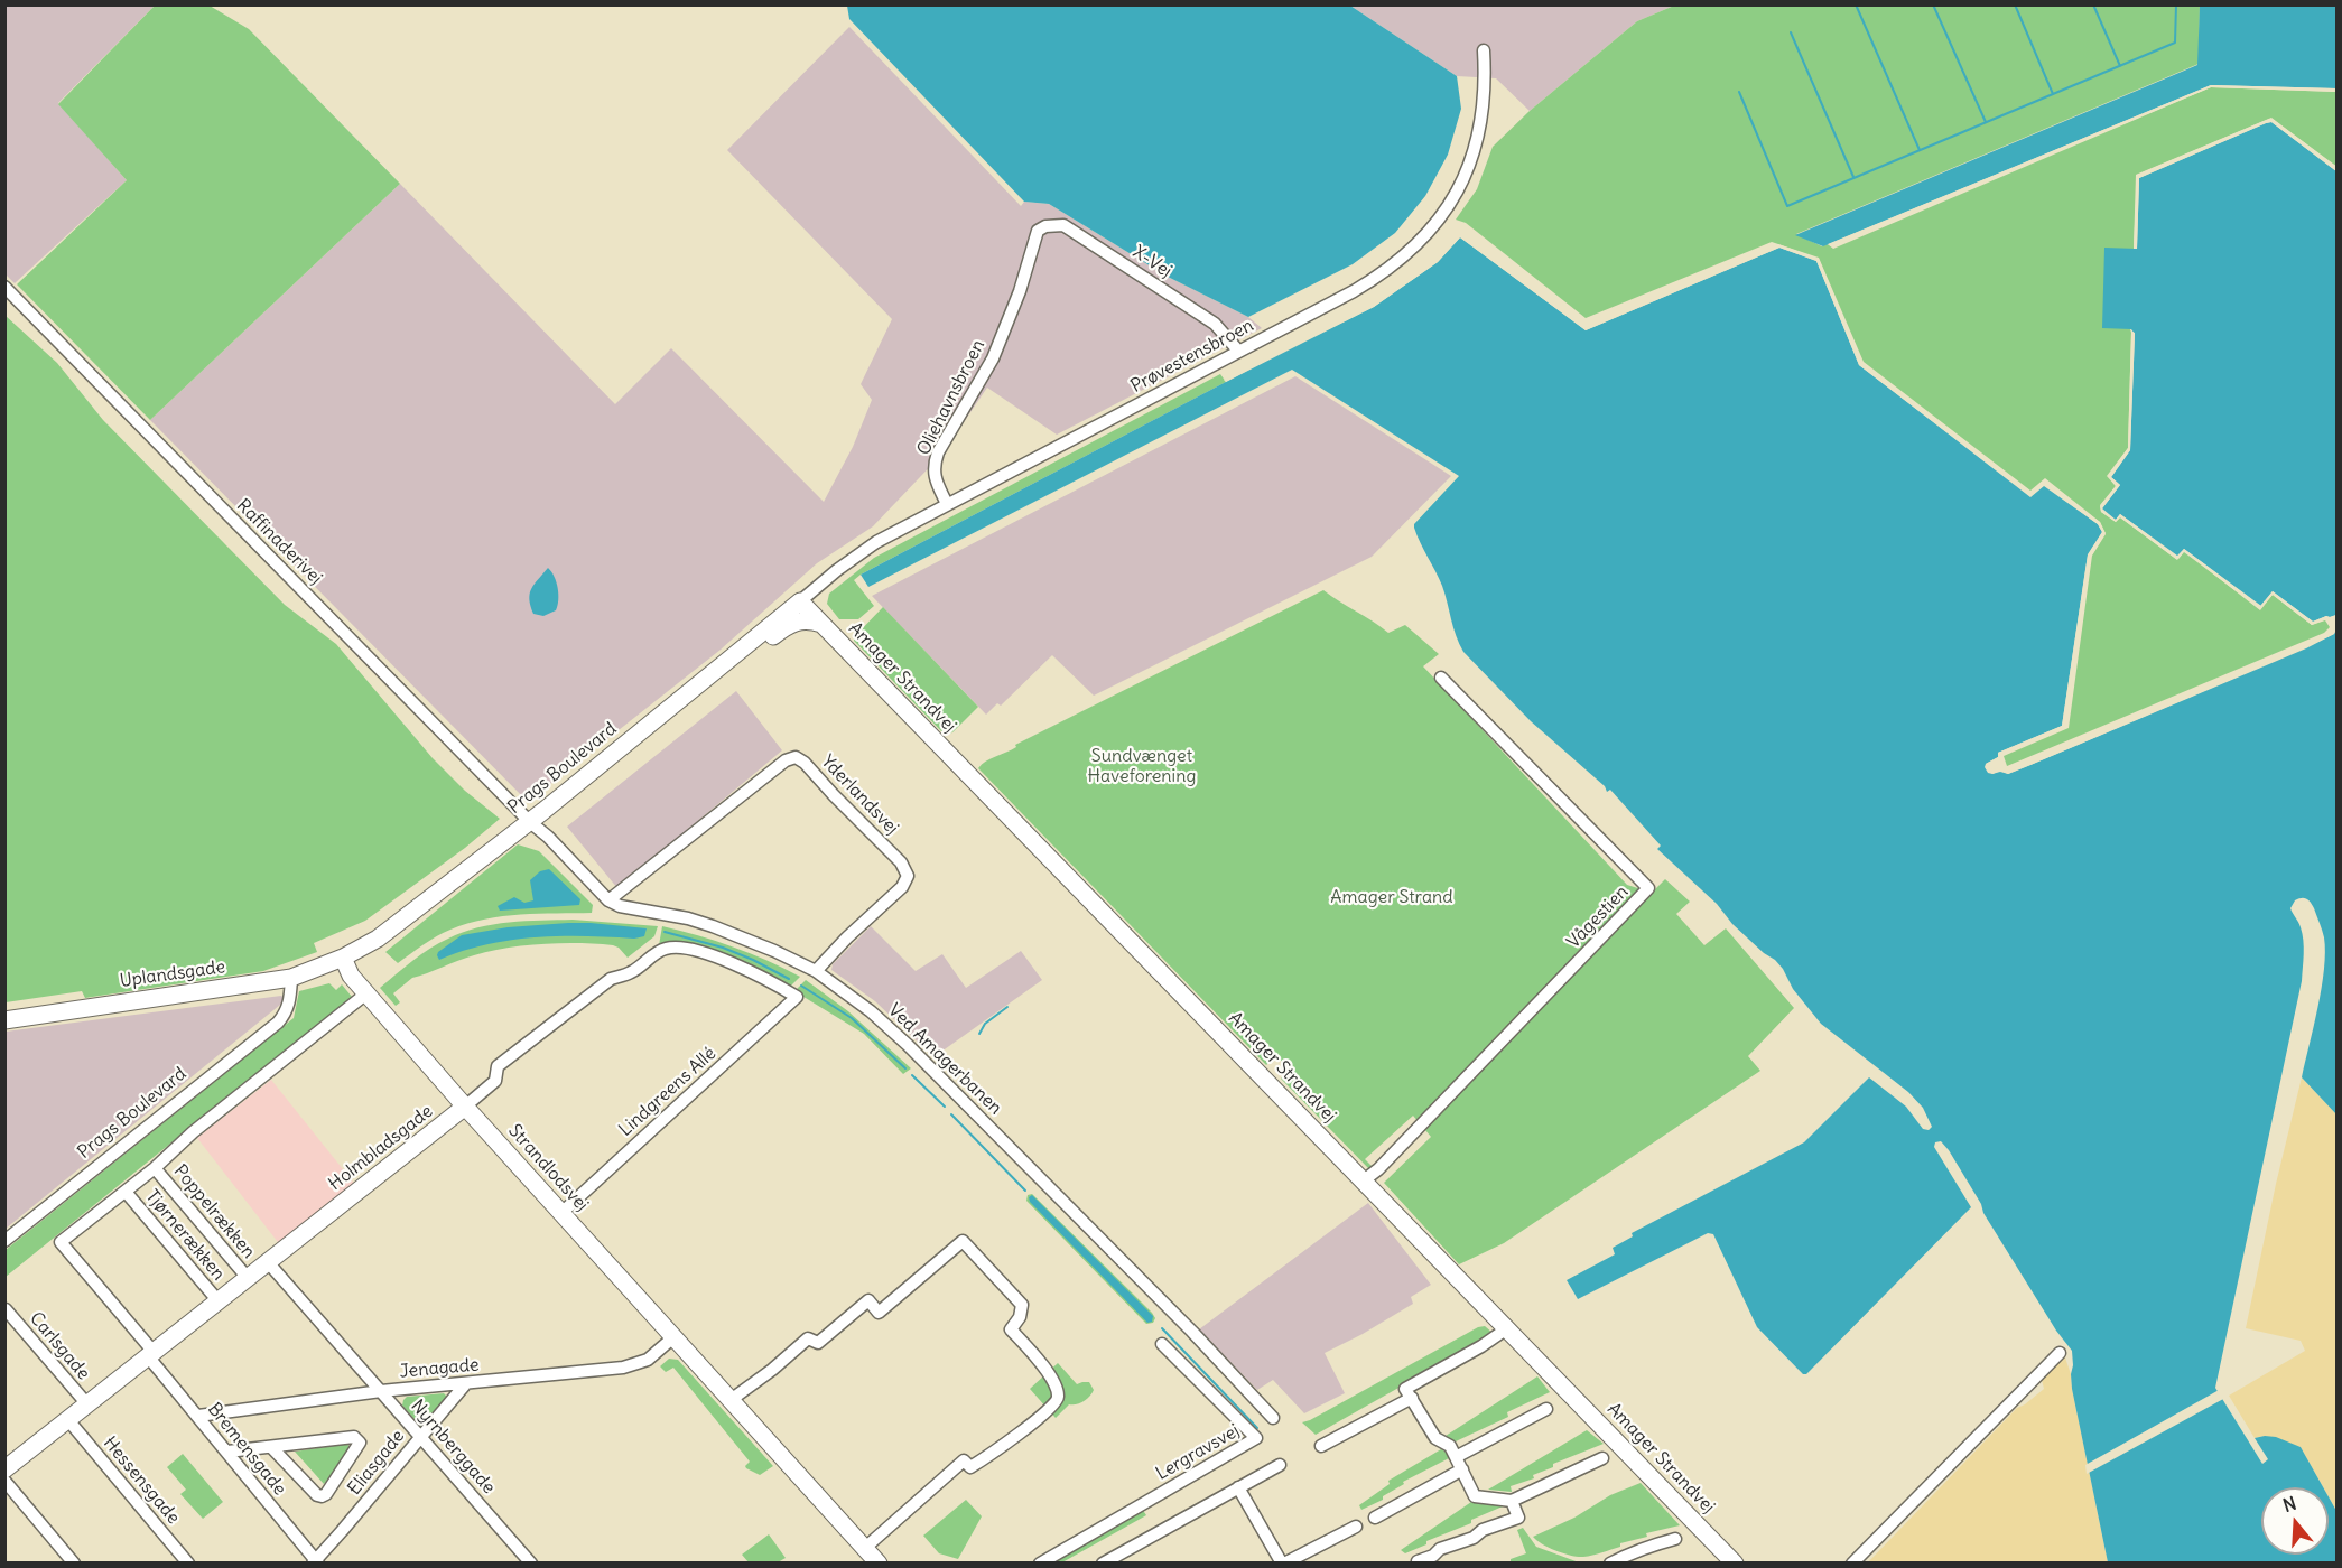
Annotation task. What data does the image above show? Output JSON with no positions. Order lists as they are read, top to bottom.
{
  "streets": {
    "street": [
      "X-Vej",
      "Prøvestensbroen",
      "Oliehavnsbroen",
      "Raffinaderivej",
      "Amager Strandvej",
      "Prags Boulevard",
      "Yderlandsvej",
      "Vågestien",
      "Uplandsgade",
      "Ved Amagerbanen",
      "Lindgreens Allé",
      "Holmbladsgade",
      "Strandlodsvej",
      "Poppelrækken",
      "Tjørnerækken",
      "Carlsgade",
      "Jenagade",
      "Nyrnberggade",
      "Bremensgade",
      "Lergravsvej",
      "Eliasgade",
      "Hessensgade"
    ]
  },
  "crossings": [
    ["X-Vej", "Prøvestensbroen"],
    ["X-Vej", "Oliehavnsbroen"],
    ["Prøvestensbroen", "Oliehavnsbroen"],
    ["Prøvestensbroen", "Amager Strandvej"],
    ["Prøvestensbroen", "Prags Boulevard"],
    ["Raffinaderivej", "Prags Boulevard"],
    ["Amager Strandvej", "Prags Boulevard"],
    ["Amager Strandvej", "Vågestien"],
    ["Prags Boulevard", "Uplandsgade"],
    ["Prags Boulevard", "Strandlodsvej"],
    ["Yderlandsvej", "Ved Amagerbanen"],
    ["Uplandsgade", "Strandlodsvej"],
    ["Lindgreens Allé", "Holmbladsgade"],
    ["Lindgreens Allé", "Strandlodsvej"],
    ["Holmbladsgade", "Strandlodsvej"],
    ["Holmbladsgade", "Poppelrækken"],
    ["Holmbladsgade", "Tjørnerækken"],
    ["Holmbladsgade", "Carlsgade"],
    ["Holmbladsgade", "Nyrnberggade"],
    ["Holmbladsgade", "Bremensgade"],
    ["Holmbladsgade", "Hessensgade"],
    ["Strandlodsvej", "Jenagade"],
    ["Tjørnerækken", "Bremensgade"],
    ["Jenagade", "Nyrnberggade"],
    ["Jenagade", "Bremensgade"],
    ["Jenagade", "Eliasgade"],
    ["Nyrnberggade", "Eliasgade"],
    ["Bremensgade", "Eliasgade"]
  ],
  "parks": ["Sundvænget Haveforening", "Amager Strand"],
  "north": "top"
}
